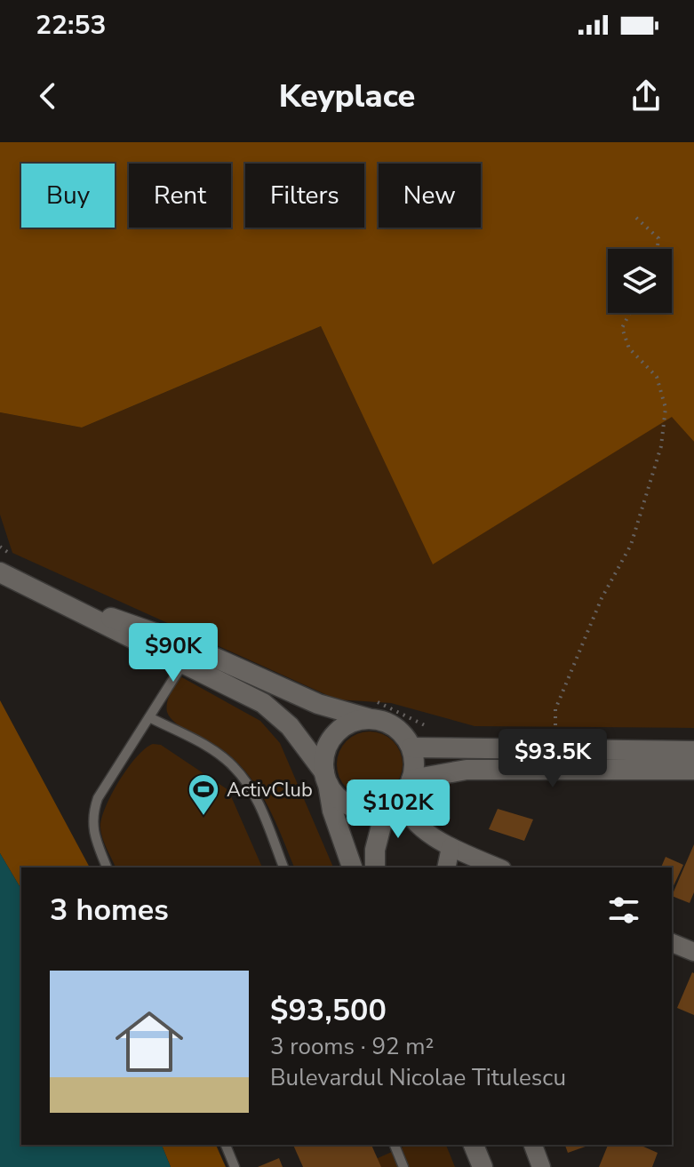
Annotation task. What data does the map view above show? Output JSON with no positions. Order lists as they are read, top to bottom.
{
  "places": {
    "sports": ["ActivClub"]
  },
  "page": {
    "status": "22:53",
    "header": "Keyplace",
    "chip": [
      "Buy",
      "Rent",
      "Filters",
      "New"
    ],
    "price": ["$90K", "$93.5K", "$102K"],
    "heading": "3 homes",
    "list": [
      {
        "name": "$93,500",
        "note": "3 rooms · 92 m² · Bulevardul Nicolae Titulescu"
      }
    ]
  }
}
